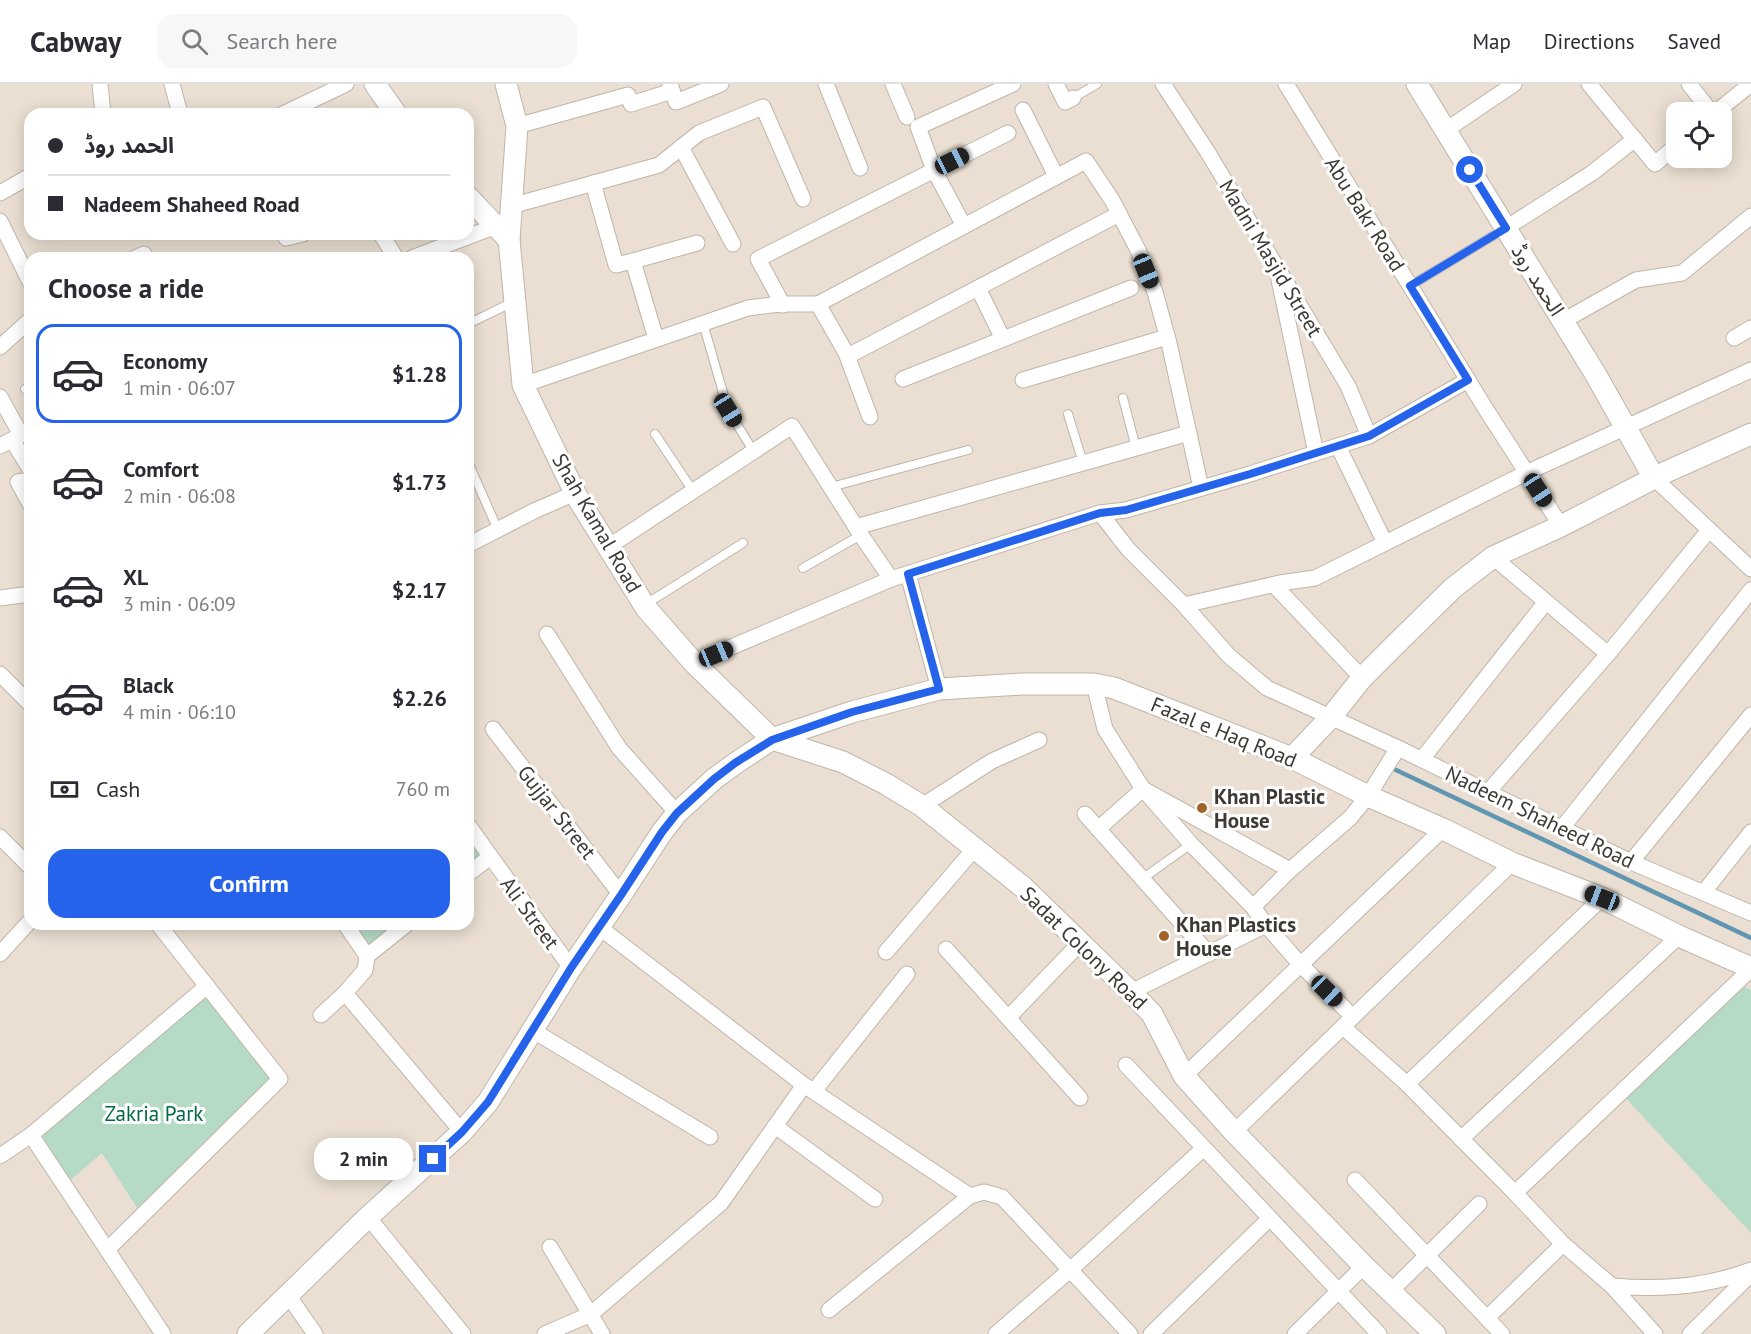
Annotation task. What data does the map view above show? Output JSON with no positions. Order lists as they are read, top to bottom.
{
  "streets": {
    "street": [
      "Abu Bakr Road",
      "Madni Masjid Street",
      "الحمد روڈ",
      "Shah Kamal Road",
      "Fazal e Haq Road",
      "Gujjar Street",
      "Nadeem Shaheed Road",
      "Ali Street",
      "Sadat Colony Road"
    ]
  },
  "crossings": [
    ["Shah Kamal Road", "Fazal e Haq Road"],
    ["Shah Kamal Road", "Sadat Colony Road"],
    ["Fazal e Haq Road", "Sadat Colony Road"]
  ],
  "parks": ["Zakria Park"],
  "places": ["Khan Plastic House", "Khan Plastics House"],
  "page": {
    "header": "Cabway",
    "search": "Search here",
    "nav": ["Map", "Directions", "Saved"],
    "banner": ["الحمد روڈ", "Nadeem Shaheed Road"],
    "heading": "Choose a ride",
    "list": [
      {
        "name": "Economy",
        "note": "1 min · 06:07",
        "value": "$1.28"
      },
      {
        "name": "Comfort",
        "note": "2 min · 06:08",
        "value": "$1.73"
      },
      {
        "name": "XL",
        "note": "3 min · 06:09",
        "value": "$2.17"
      },
      {
        "name": "Black",
        "note": "4 min · 06:10",
        "value": "$2.26"
      }
    ],
    "pay": ["Cash", "760 m"],
    "buttons": "Confirm",
    "bubble": "2 min"
  }
}
